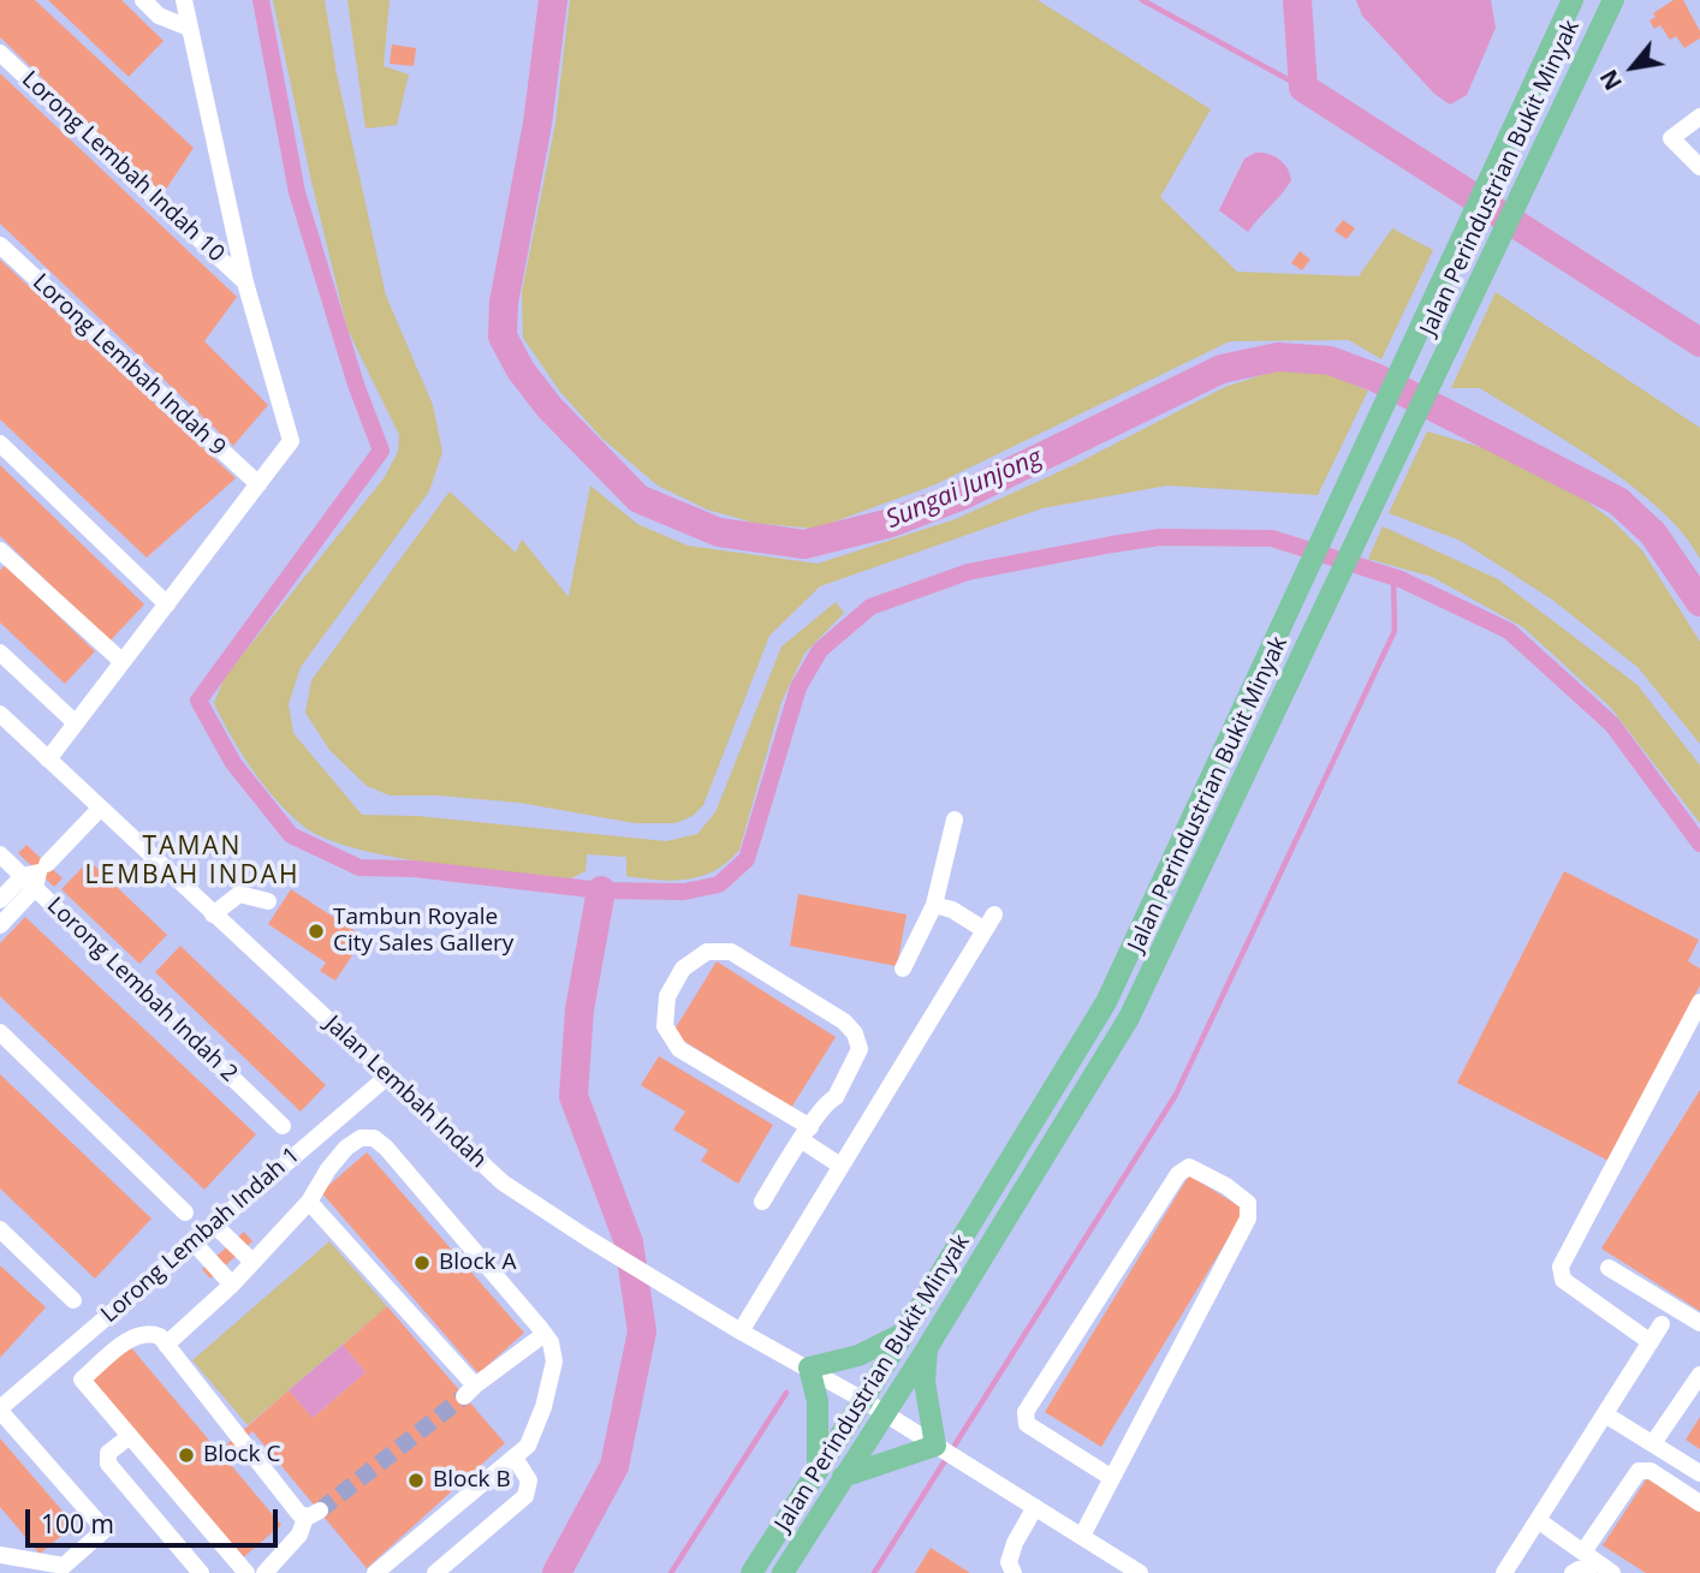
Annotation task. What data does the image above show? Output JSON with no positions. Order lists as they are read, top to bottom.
{
  "streets": {
    "main road": ["Jalan Perindustrian Bukit Minyak"],
    "street": [
      "Lorong Lembah Indah 10",
      "Lorong Lembah Indah 9",
      "Lorong Lembah Indah 2",
      "Jalan Lembah Indah",
      "Lorong Lembah Indah 1"
    ]
  },
  "crossings": [
    ["Jalan Perindustrian Bukit Minyak", "Jalan Lembah Indah"],
    ["Jalan Lembah Indah", "Lorong Lembah Indah 1"]
  ],
  "districts": ["TAMAN LEMBAH INDAH"],
  "water": ["Sungai Junjong"],
  "places": [
    "Tambun Royale City Sales Gallery",
    "Block A",
    "Block C",
    "Block B"
  ],
  "scale_bar": "100 m",
  "north": "bottom left"
}
